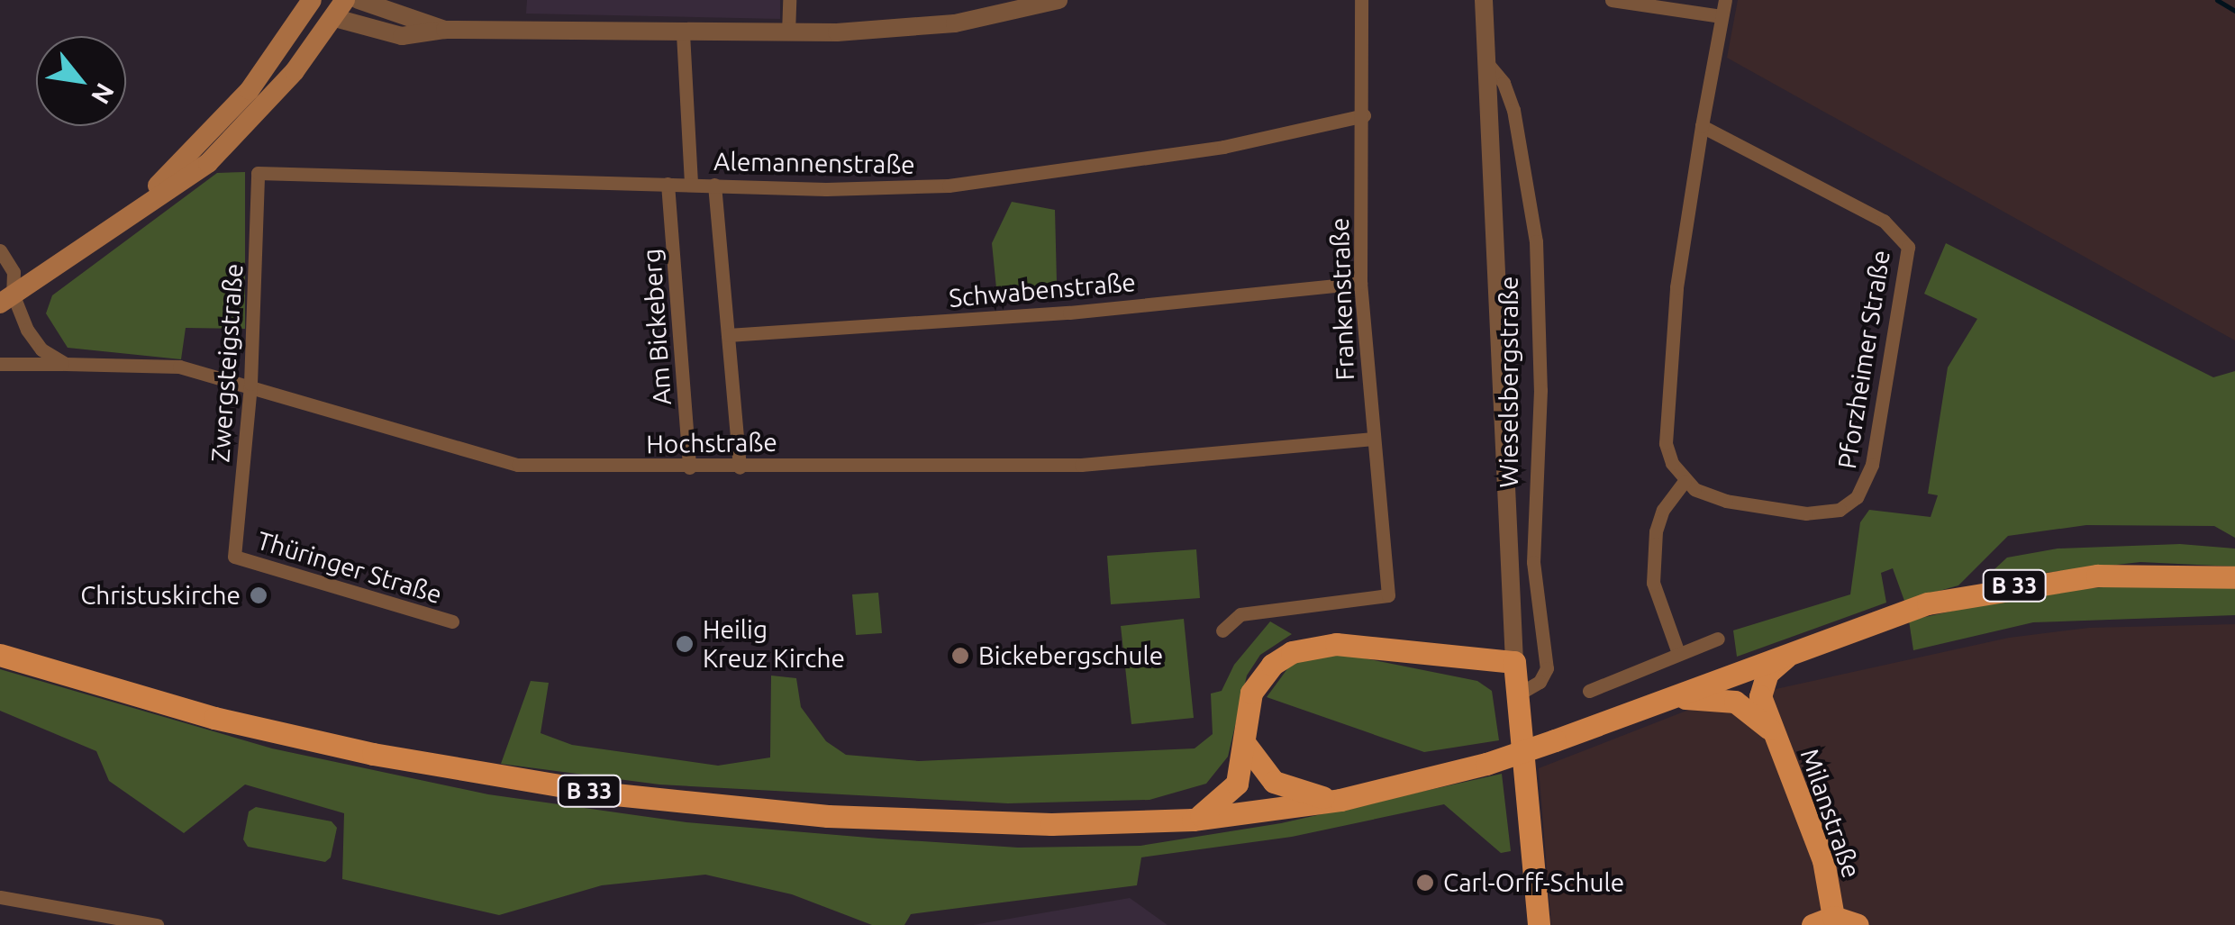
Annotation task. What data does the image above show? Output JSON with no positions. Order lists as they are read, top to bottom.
{
  "streets": {
    "main road": ["Wieselsbergstraße", "B 33", "Milanstraße"],
    "street": [
      "Alemannenstraße",
      "Schwabenstraße",
      "Frankenstraße",
      "Am Bickeberg",
      "Pforzheimer Straße",
      "Zwergsteigstraße",
      "Hochstraße",
      "Thüringer Straße"
    ]
  },
  "crossings": [
    ["Alemannenstraße", "Frankenstraße"],
    ["Alemannenstraße", "Am Bickeberg"],
    ["Alemannenstraße", "Zwergsteigstraße"],
    ["Schwabenstraße", "Frankenstraße"],
    ["Frankenstraße", "Hochstraße"],
    ["Am Bickeberg", "Hochstraße"],
    ["Zwergsteigstraße", "Hochstraße"],
    ["Zwergsteigstraße", "Thüringer Straße"],
    ["B 33", "Milanstraße"]
  ],
  "places": [
    "Christuskirche",
    "Heilig Kreuz Kirche",
    "Bickebergschule",
    "Carl-Orff-Schule"
  ],
  "north": "bottom right"
}
